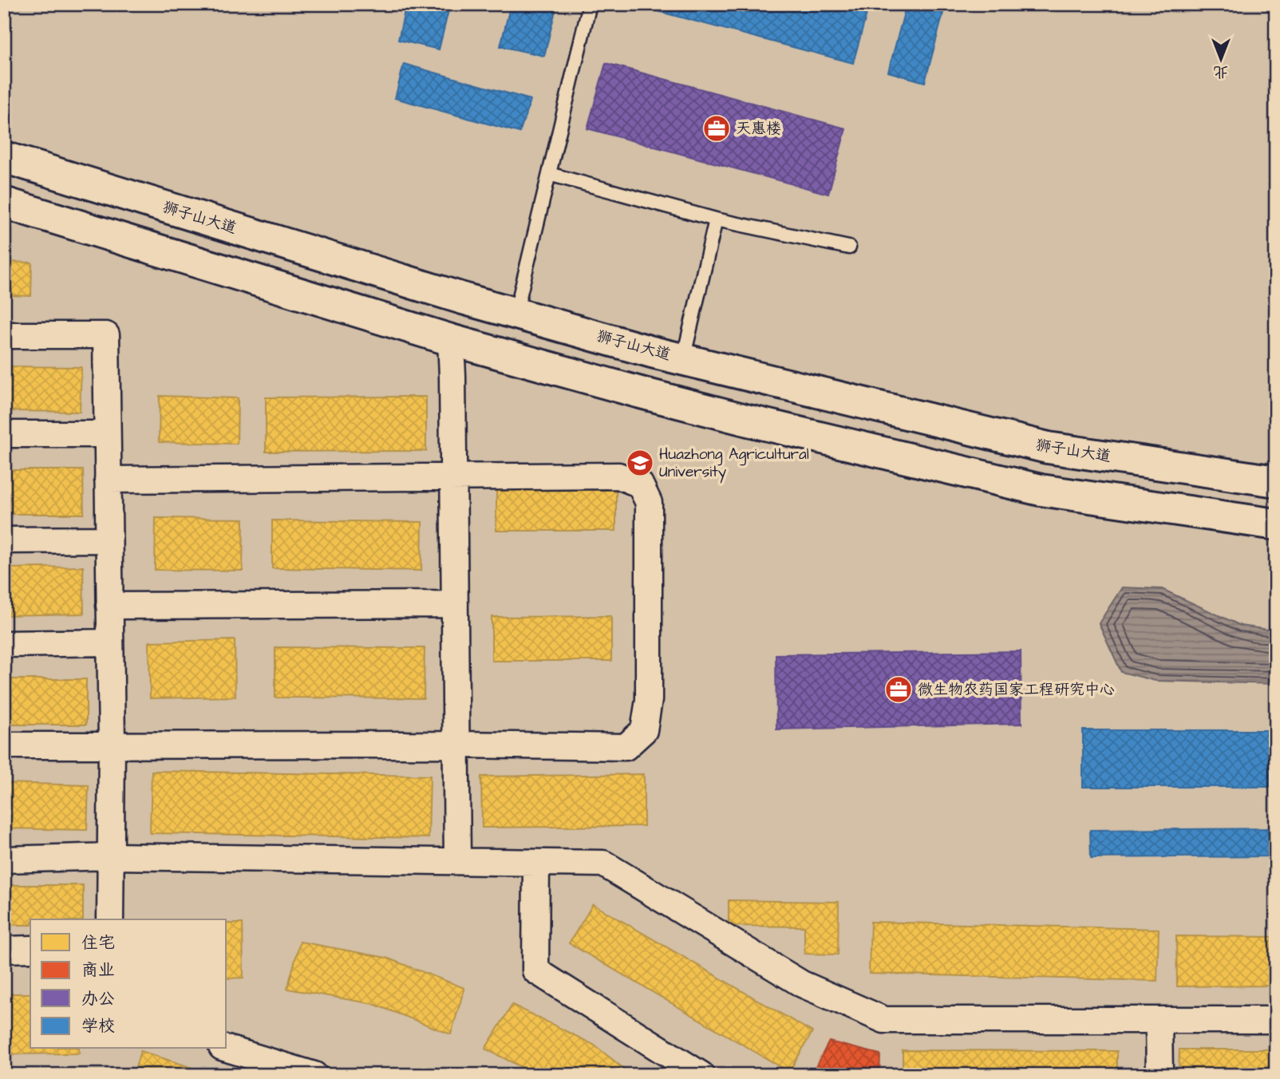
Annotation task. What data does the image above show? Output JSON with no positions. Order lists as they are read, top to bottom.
{
  "streets": {
    "street": ["狮子山大道"]
  },
  "places": {
    "office": ["天惠楼", "微生物农药国家工程研究中心"],
    "school or university": ["Huazhong Agricultural University"]
  },
  "legend": [
    "住宅",
    "商业",
    "办公",
    "学校"
  ],
  "north": "bottom"
}
